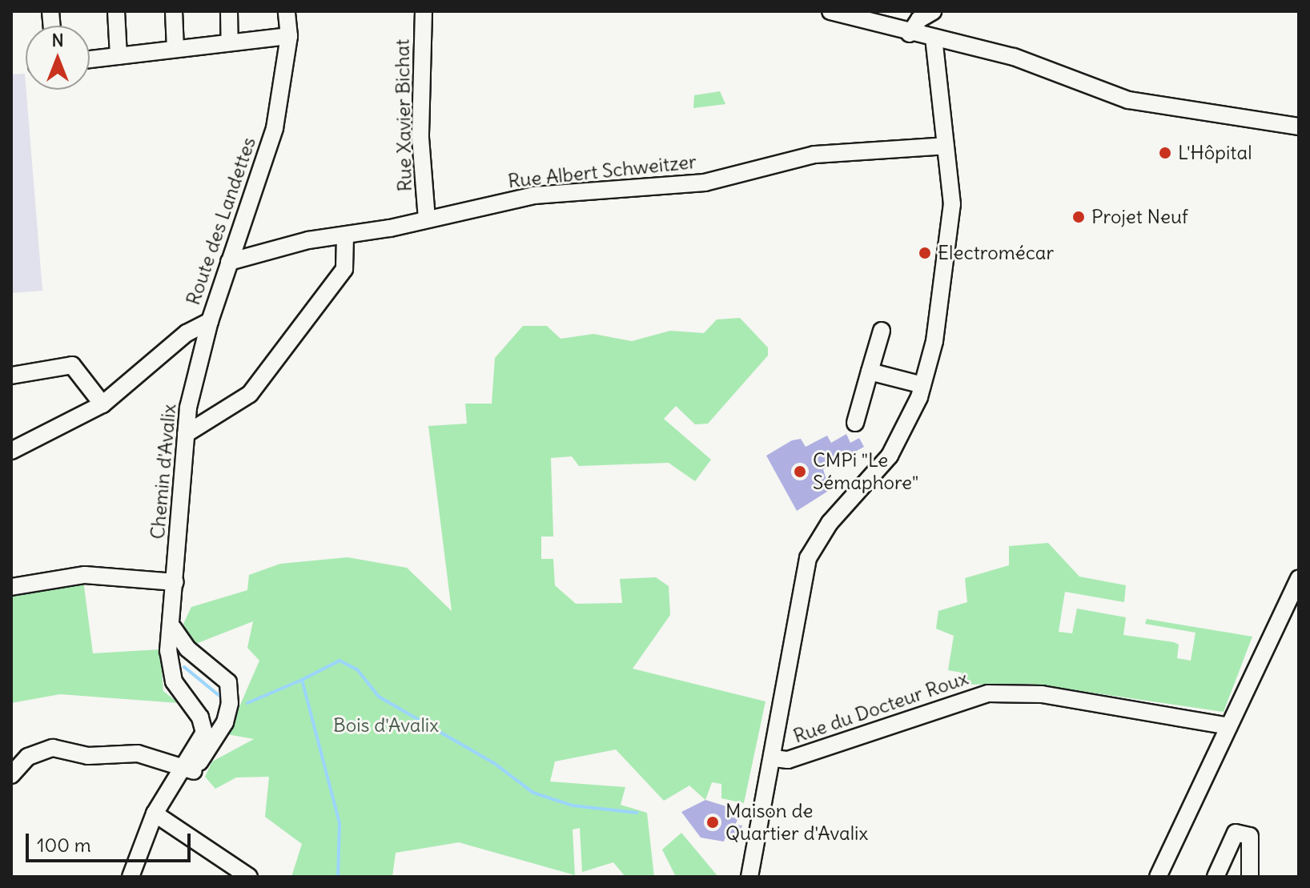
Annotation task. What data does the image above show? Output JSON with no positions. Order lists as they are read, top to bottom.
{
  "streets": {
    "street": [
      "Rue Xavier Bichat",
      "Rue Albert Schweitzer",
      "Route des Landettes",
      "Chemin d'Avalix",
      "Rue du Docteur Roux"
    ]
  },
  "crossings": [
    ["Rue Xavier Bichat", "Rue Albert Schweitzer"],
    ["Rue Albert Schweitzer", "Route des Landettes"],
    ["Route des Landettes", "Chemin d'Avalix"]
  ],
  "parks": ["Bois d'Avalix"],
  "places": [
    "L'Hôpital",
    "Projet Neuf",
    "Electromécar",
    "CMPi \"Le Sémaphore\"",
    "Maison de Quartier d'Avalix"
  ],
  "scale_bar": "100 m",
  "north": "top"
}
